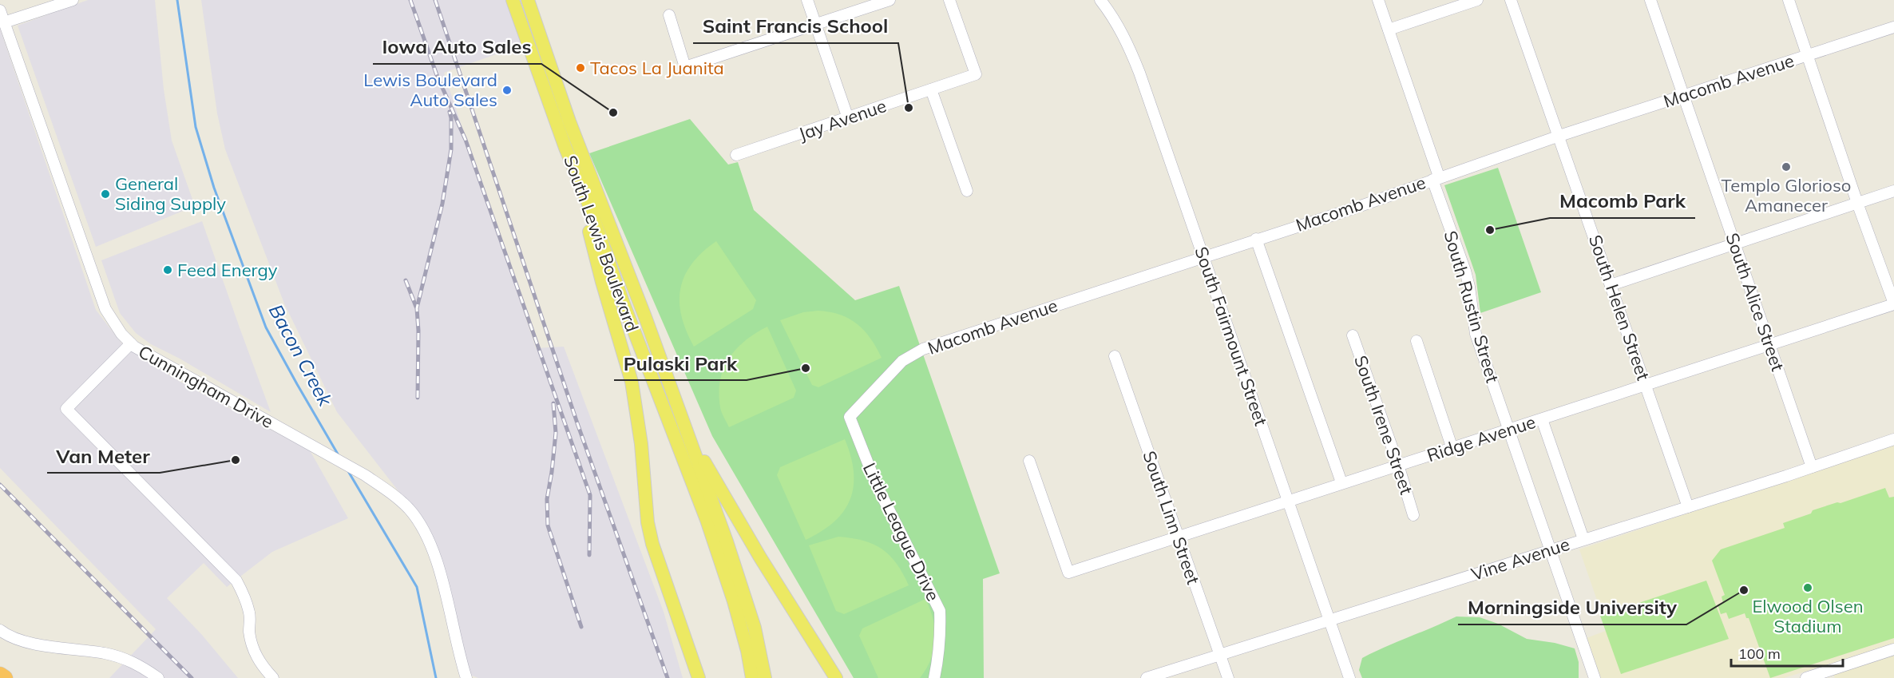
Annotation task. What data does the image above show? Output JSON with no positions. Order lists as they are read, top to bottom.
{
  "streets": {
    "main road": ["South Lewis Boulevard"],
    "street": [
      "Macomb Avenue",
      "Jay Avenue",
      "South Alice Street",
      "South Rustin Street",
      "South Helen Street",
      "South Fairmount Street",
      "Cunningham Drive",
      "South Irene Street",
      "Ridge Avenue",
      "South Linn Street",
      "Little League Drive",
      "Vine Avenue"
    ]
  },
  "crossings": [
    ["Macomb Avenue", "South Alice Street"],
    ["Macomb Avenue", "South Rustin Street"],
    ["Macomb Avenue", "South Helen Street"],
    ["Macomb Avenue", "South Fairmount Street"],
    ["Macomb Avenue", "Little League Drive"],
    ["South Alice Street", "Ridge Avenue"],
    ["South Alice Street", "Vine Avenue"],
    ["South Rustin Street", "Ridge Avenue"],
    ["South Rustin Street", "Vine Avenue"],
    ["South Helen Street", "Ridge Avenue"],
    ["South Helen Street", "Vine Avenue"],
    ["South Fairmount Street", "Ridge Avenue"],
    ["South Fairmount Street", "Vine Avenue"],
    ["South Irene Street", "Ridge Avenue"],
    ["Ridge Avenue", "South Linn Street"],
    ["South Linn Street", "Vine Avenue"]
  ],
  "water": ["Bacon Creek"],
  "places": [
    "Tacos La Juanita",
    "Lewis Boulevard Auto Sales",
    "Saint Francis School",
    "Iowa Auto Sales",
    "Templo Glorioso Amanecer",
    "General Siding Supply",
    "Macomb Park",
    "Feed Energy",
    "Pulaski Park",
    "Van Meter",
    "Elwood Olsen Stadium",
    "Morningside University"
  ],
  "scale_bar": "100 m"
}
